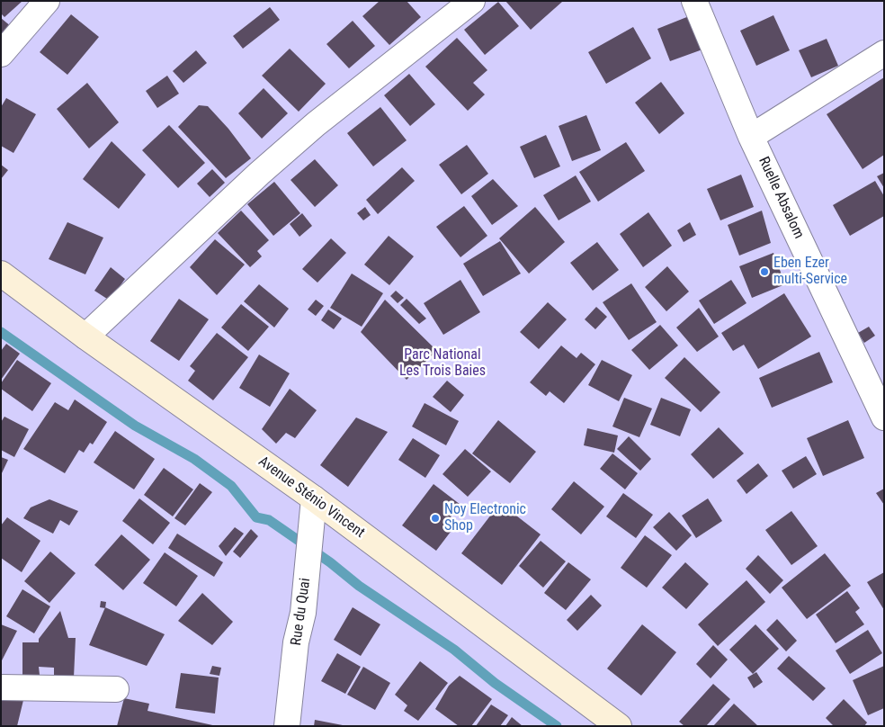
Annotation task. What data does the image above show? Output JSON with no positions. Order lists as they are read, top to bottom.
{
  "streets": {
    "main road": ["Avenue Sténio Vincent"],
    "street": ["Ruelle Absalom", "Rue du Quai"]
  },
  "crossings": [
    ["Avenue Sténio Vincent", "Rue du Quai"]
  ],
  "parks": ["Parc National Les Trois Baies"],
  "places": ["Eben Ezer multi-Service", "Noy Electronic Shop"]
}
